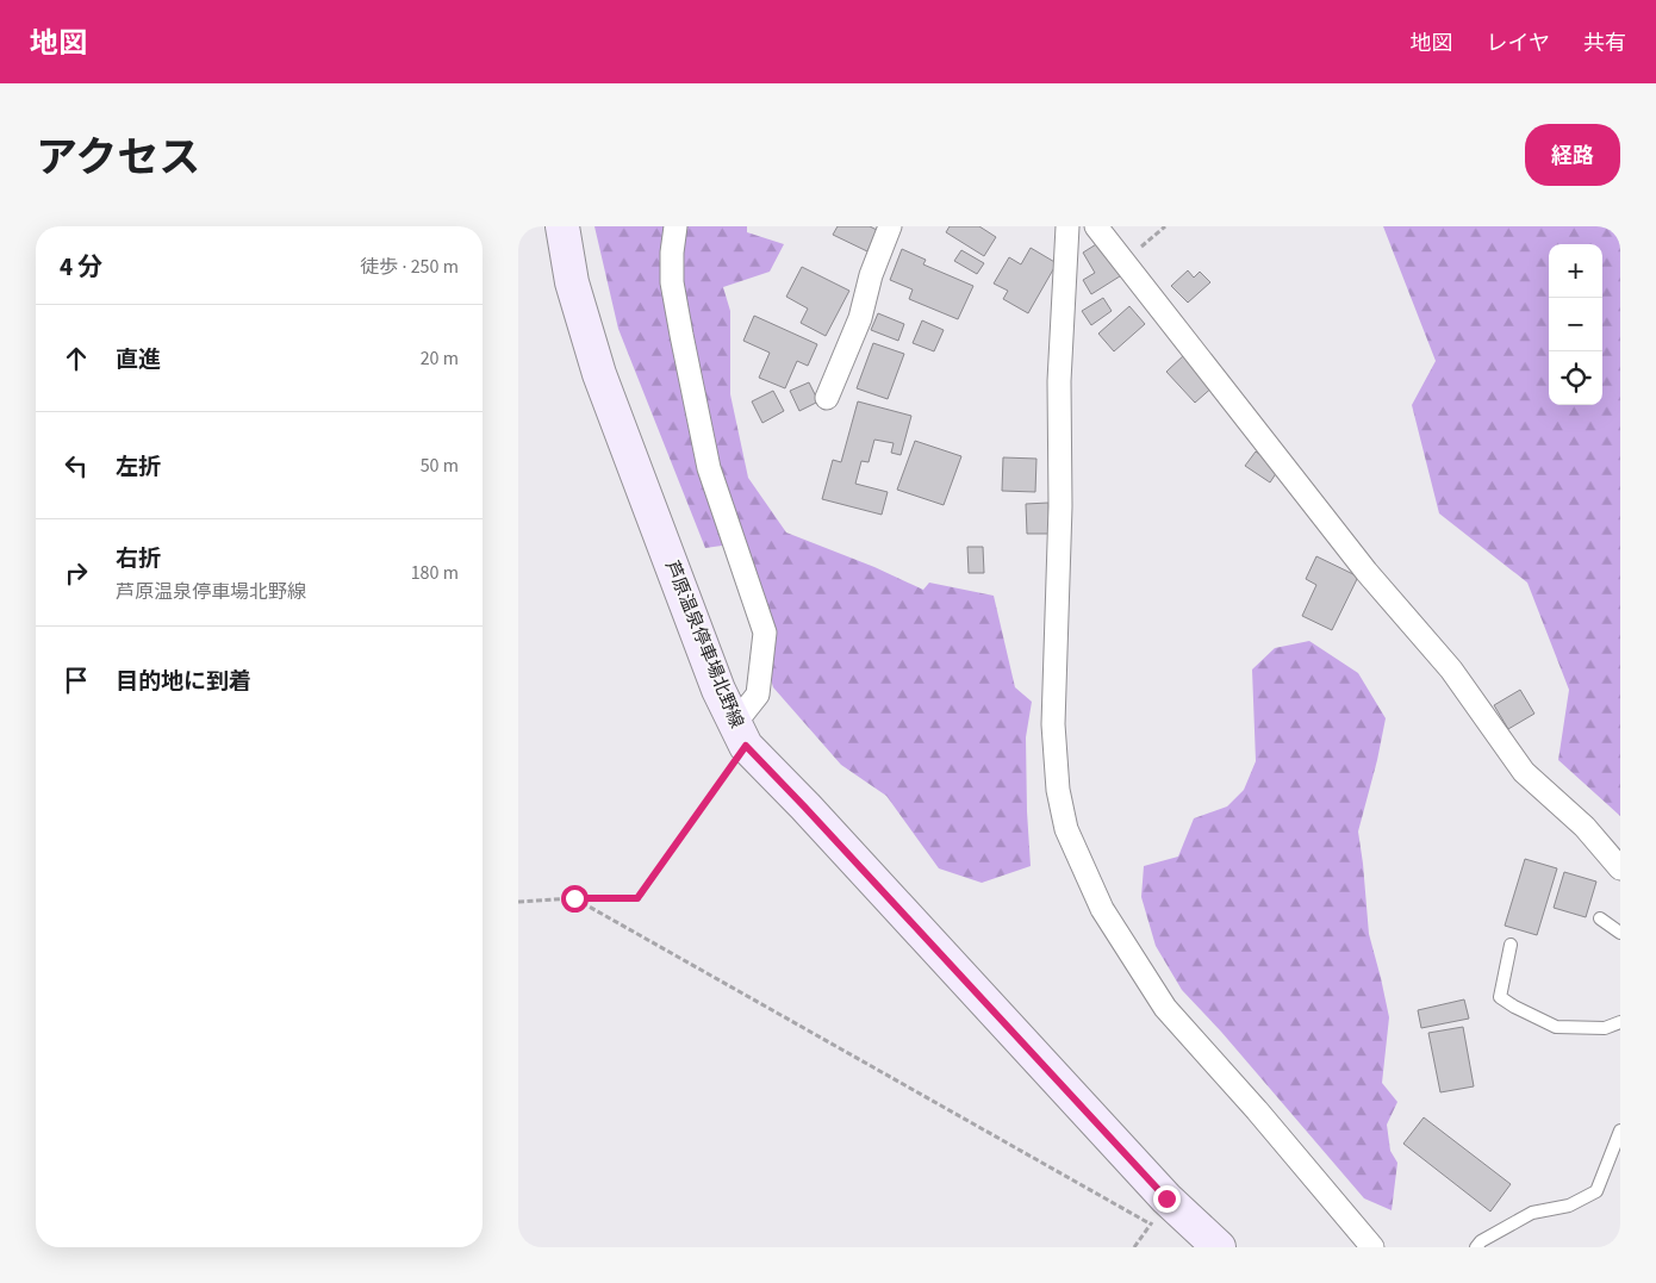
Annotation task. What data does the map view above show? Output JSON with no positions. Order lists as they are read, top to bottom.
{
  "streets": {
    "main road": ["芦原温泉停車場北野線"]
  },
  "page": {
    "header": "地図",
    "nav": ["地図", "レイヤ", "共有"],
    "title": "アクセス",
    "buttons": "経路",
    "heading": ["4 分", "徒歩 · 250 m"],
    "map_buttons": ["+", "−"],
    "list": [
      ["直進", "20 m"],
      ["左折", "50 m"],
      ["右折", "芦原温泉停車場北野線", "180 m"],
      "目的地に到着"
    ]
  }
}
